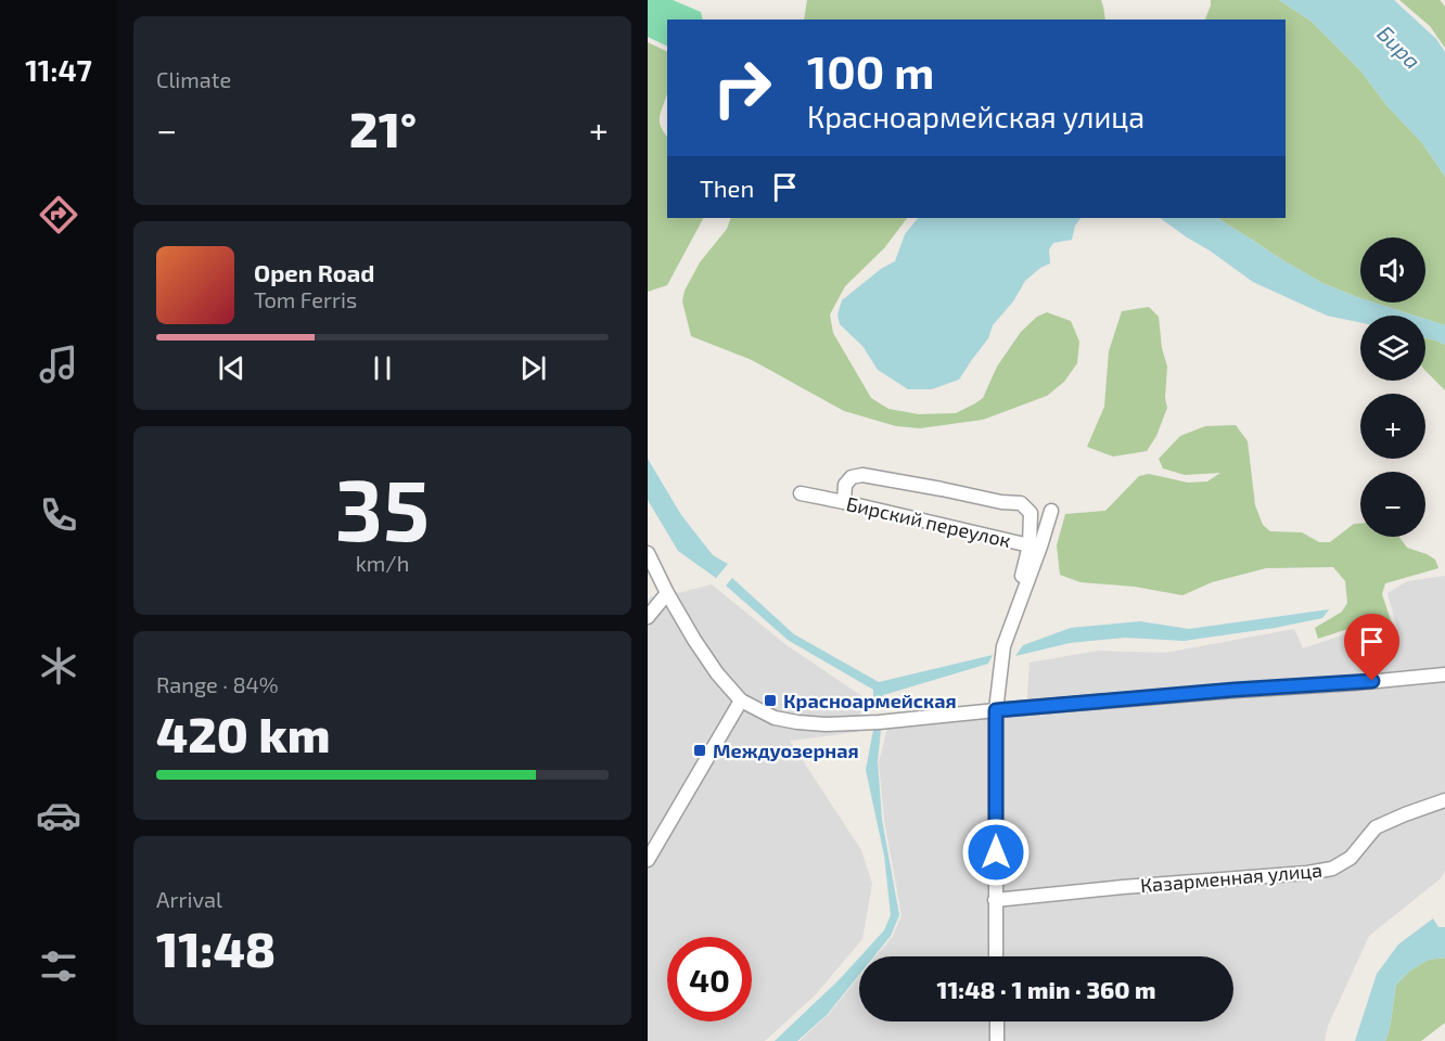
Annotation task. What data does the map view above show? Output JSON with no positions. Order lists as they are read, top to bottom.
{
  "streets": {
    "street": ["Бирский переулок", "Казарменная улица"]
  },
  "water": ["Бира"],
  "places": {
    "transit": ["Красноармейская", "Междуозерная"]
  },
  "page": {
    "tabs": "11:47",
    "tile": [
      "Climate",
      ["35", "km/h"],
      ["Range · 84%", "420 km"],
      ["Arrival", "11:48"]
    ],
    "turn": ["100 m", "Красноармейская улица"],
    "heat": ["−", "21°", "+"],
    "then": "Then",
    "map_buttons": ["+", "−"],
    "song": ["Open Road", "Tom Ferris"],
    "limit": "40",
    "trip": "11:48 · 1 min · 360 m"
  }
}
